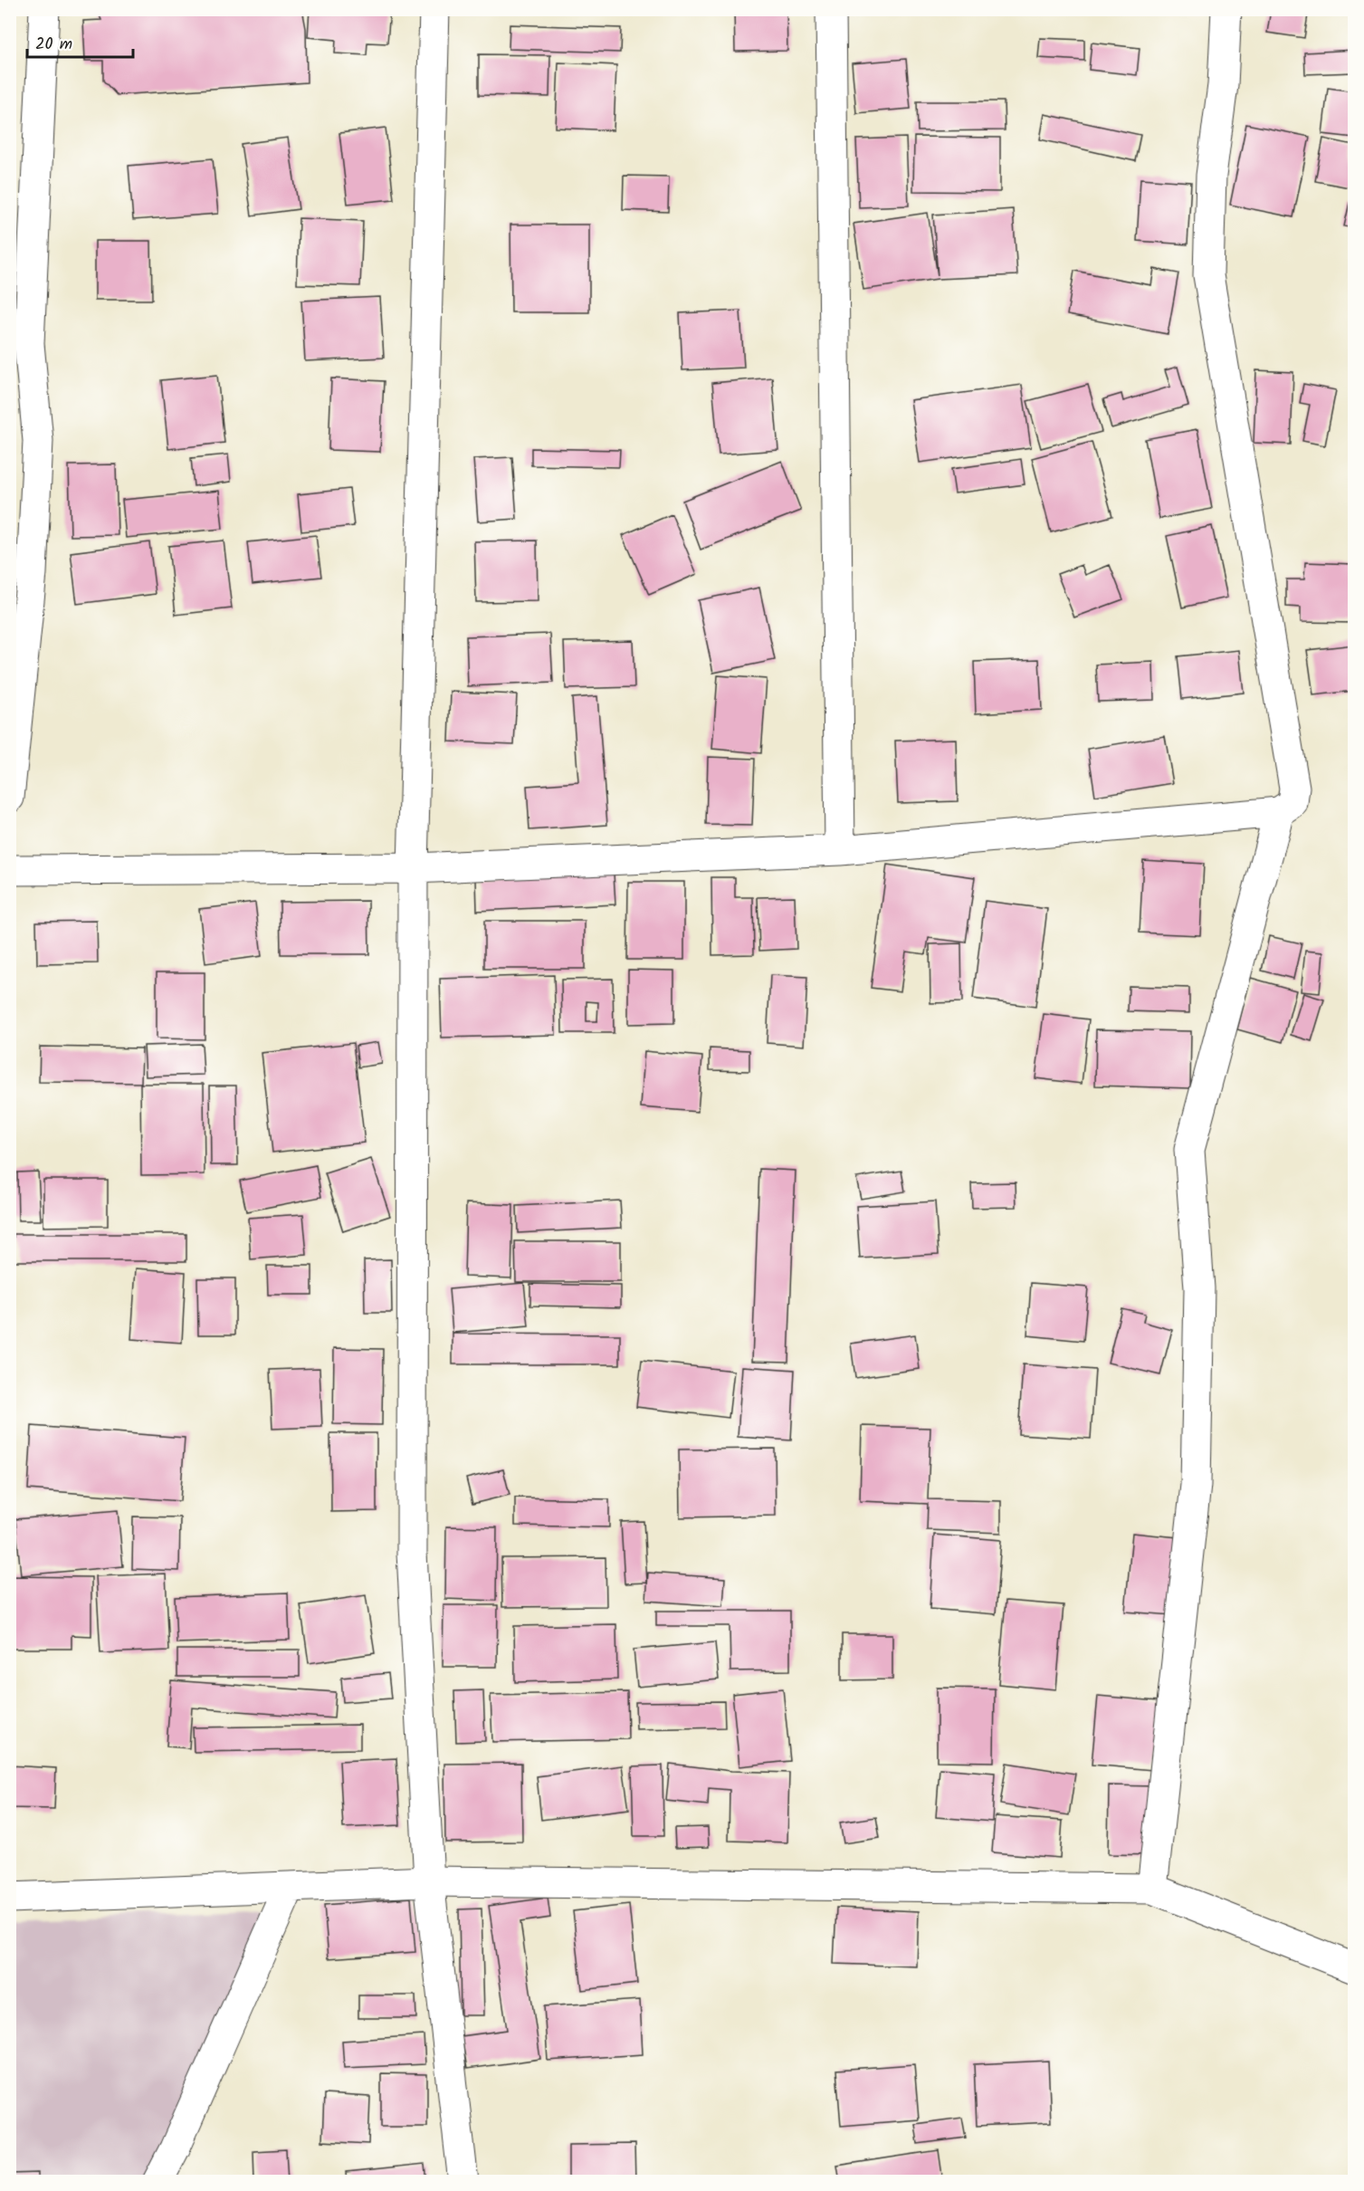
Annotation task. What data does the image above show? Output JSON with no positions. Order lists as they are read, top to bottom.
{
  "scale_bar": "20 m"
}
